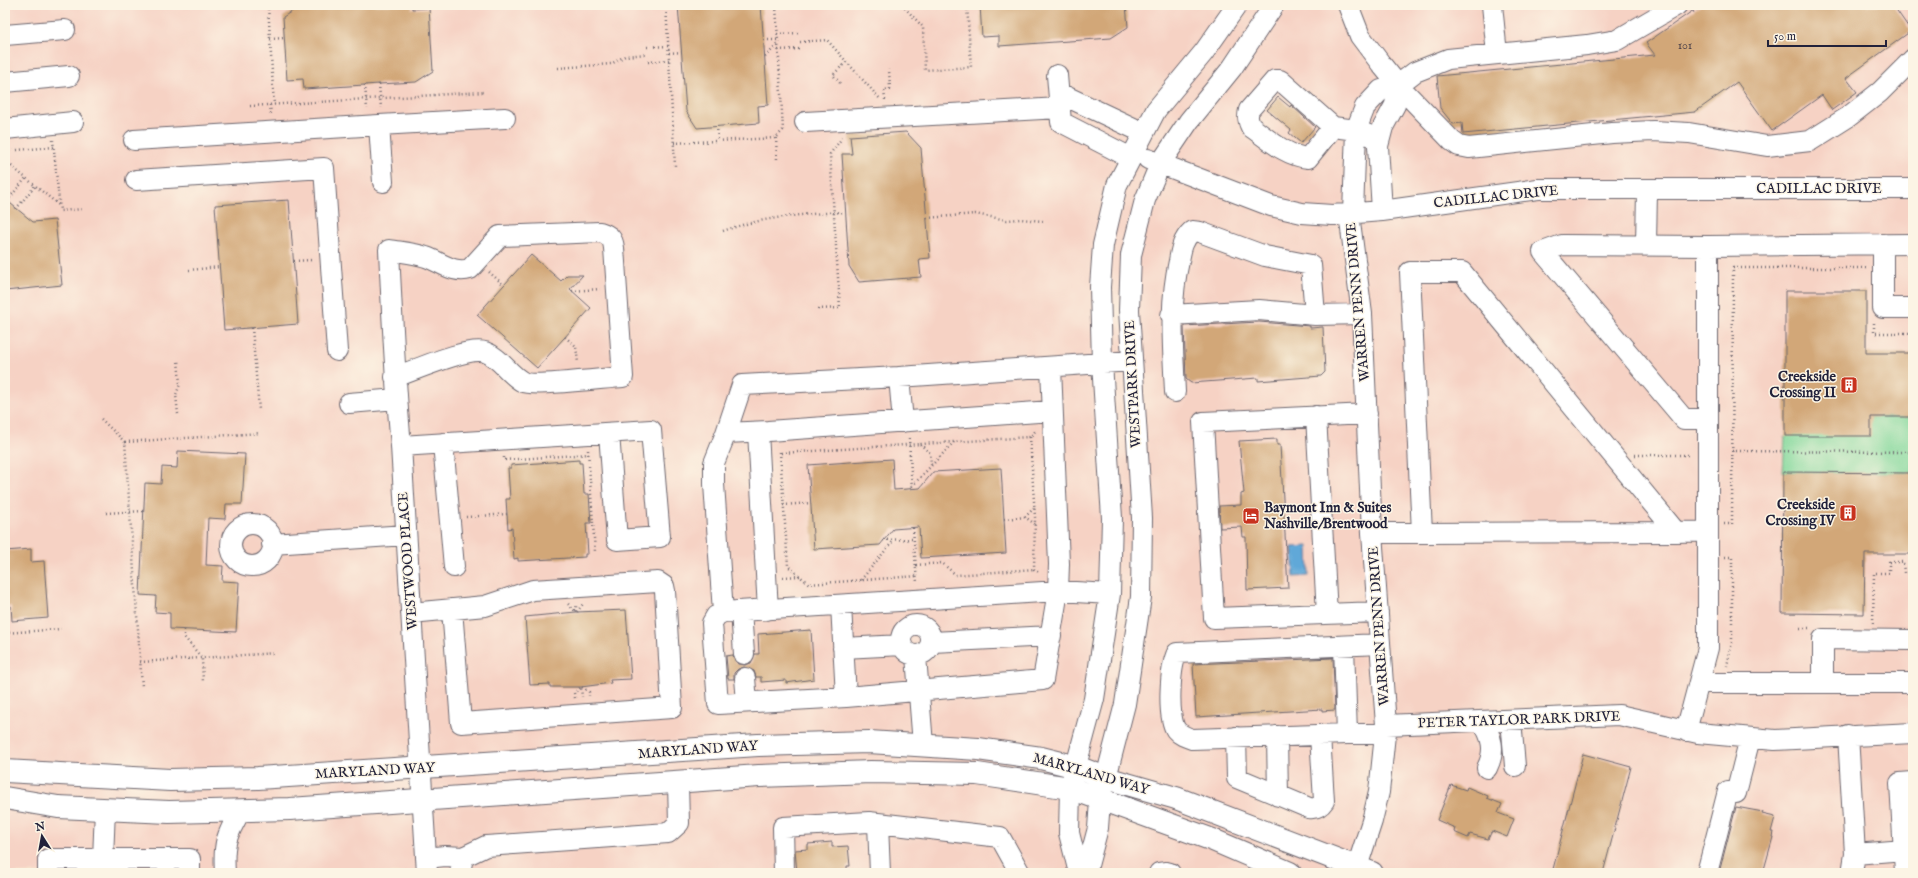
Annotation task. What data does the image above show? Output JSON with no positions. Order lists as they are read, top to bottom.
{
  "streets": {
    "main road": ["MARYLAND WAY"],
    "street": [
      "CADILLAC DRIVE",
      "WARREN PENN DRIVE",
      "WESTPARK DRIVE",
      "WESTWOOD PLACE",
      "PETER TAYLOR PARK DRIVE"
    ]
  },
  "crossings": [
    ["CADILLAC DRIVE", "WARREN PENN DRIVE"],
    ["CADILLAC DRIVE", "WESTPARK DRIVE"],
    ["WARREN PENN DRIVE", "PETER TAYLOR PARK DRIVE"],
    ["WARREN PENN DRIVE", "MARYLAND WAY"],
    ["WESTPARK DRIVE", "MARYLAND WAY"],
    ["WESTWOOD PLACE", "MARYLAND WAY"]
  ],
  "places": {
    "building": ["Creekside Crossing II", "Creekside Crossing IV"],
    "hotel": ["Baymont Inn & Suites Nashville/Brentwood"]
  },
  "house_numbers": ["101"],
  "scale_bar": "50 m",
  "north": "top"
}
